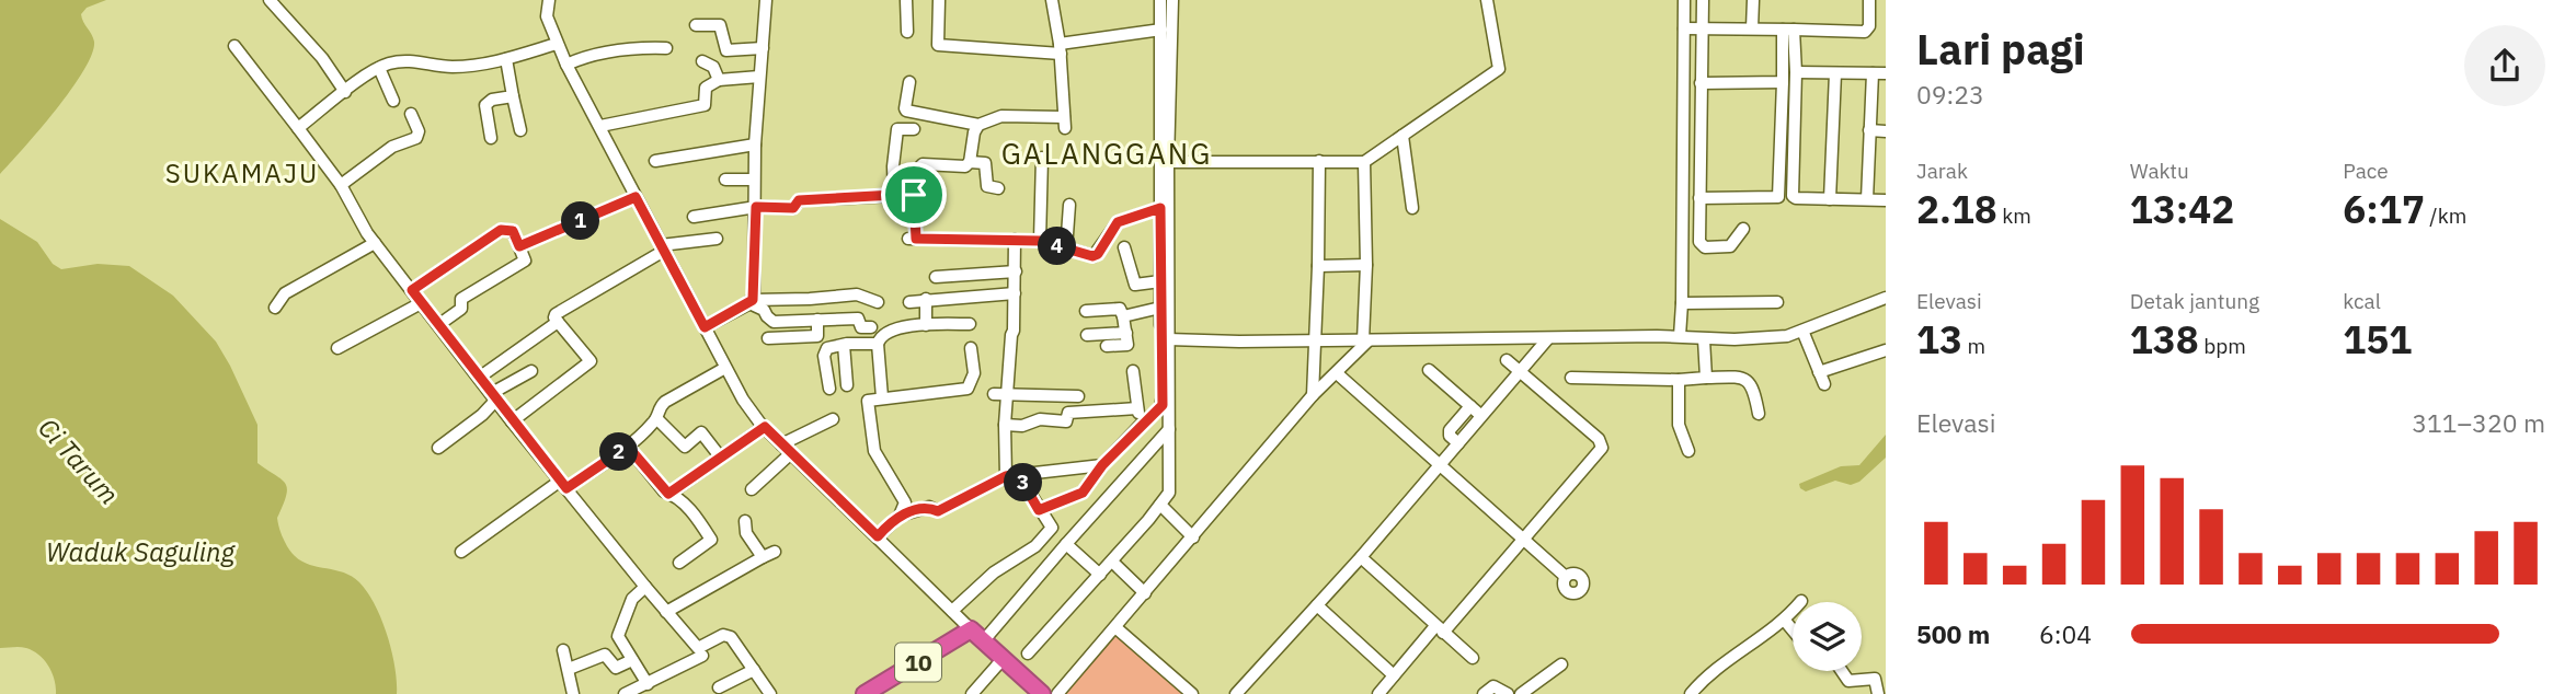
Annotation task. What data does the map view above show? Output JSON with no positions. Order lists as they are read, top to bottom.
{
  "streets": {
    "highway": ["10"]
  },
  "districts": ["GALANGGANG", "SUKAMAJU"],
  "water": ["Ci Tarum", "Waduk Saguling"],
  "page": {
    "heading": ["Lari pagi", "09:23"],
    "stats": [
      ["Jarak", "2.18 km"],
      ["Waktu", "13:42"],
      ["Pace", "6:17 /km"],
      ["Elevasi", "13 m"],
      ["Detak jantung", "138 bpm"],
      ["kcal", "151"]
    ],
    "pins": [
      "1",
      "4",
      "2",
      "3"
    ],
    "chart": ["Elevasi", "311–320 m"],
    "list": [
      {
        "name": "500 m",
        "note": "6:04"
      }
    ]
  }
}
